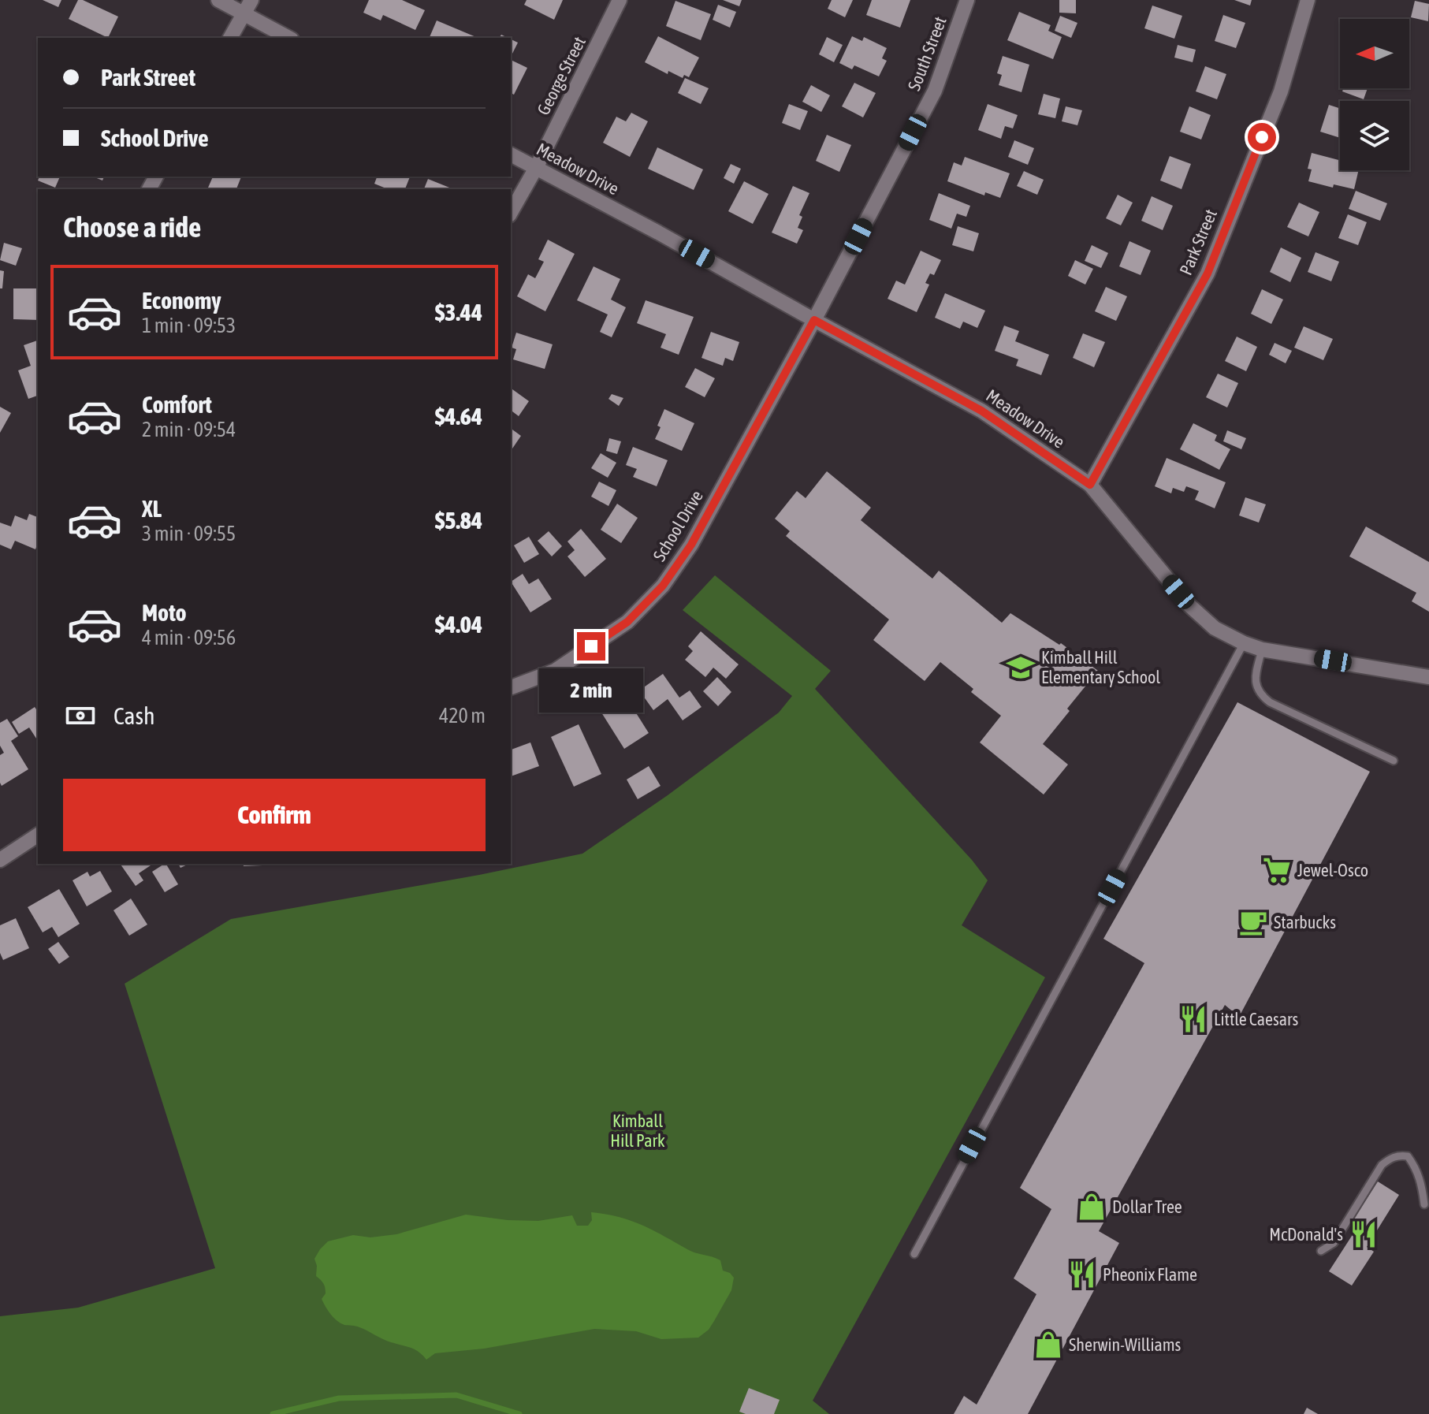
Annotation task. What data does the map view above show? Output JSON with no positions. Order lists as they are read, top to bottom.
{
  "streets": {
    "street": [
      "South Street",
      "George Street",
      "Meadow Drive",
      "Park Street",
      "School Drive"
    ]
  },
  "crossings": [
    ["South Street", "Meadow Drive"],
    ["South Street", "School Drive"],
    ["George Street", "Meadow Drive"],
    ["Meadow Drive", "Park Street"],
    ["Meadow Drive", "School Drive"]
  ],
  "parks": ["Kimball Hill Park"],
  "places": {
    "school or university": ["Kimball Hill Elementary School"],
    "supermarket": ["Jewel-Osco"],
    "cafe": ["Starbucks"],
    "restaurant": ["Little Caesars", "McDonald's", "Pheonix Flame"],
    "shop": ["Dollar Tree", "Sherwin-Williams"]
  },
  "north": "left",
  "page": {
    "banner": ["Park Street", "School Drive"],
    "heading": "Choose a ride",
    "list": [
      {
        "name": "Economy",
        "note": "1 min · 09:53",
        "value": "$3.44"
      },
      {
        "name": "Comfort",
        "note": "2 min · 09:54",
        "value": "$4.64"
      },
      {
        "name": "XL",
        "note": "3 min · 09:55",
        "value": "$5.84"
      },
      {
        "name": "Moto",
        "note": "4 min · 09:56",
        "value": "$4.04"
      }
    ],
    "bubble": "2 min",
    "pay": ["Cash", "420 m"],
    "buttons": "Confirm"
  }
}
